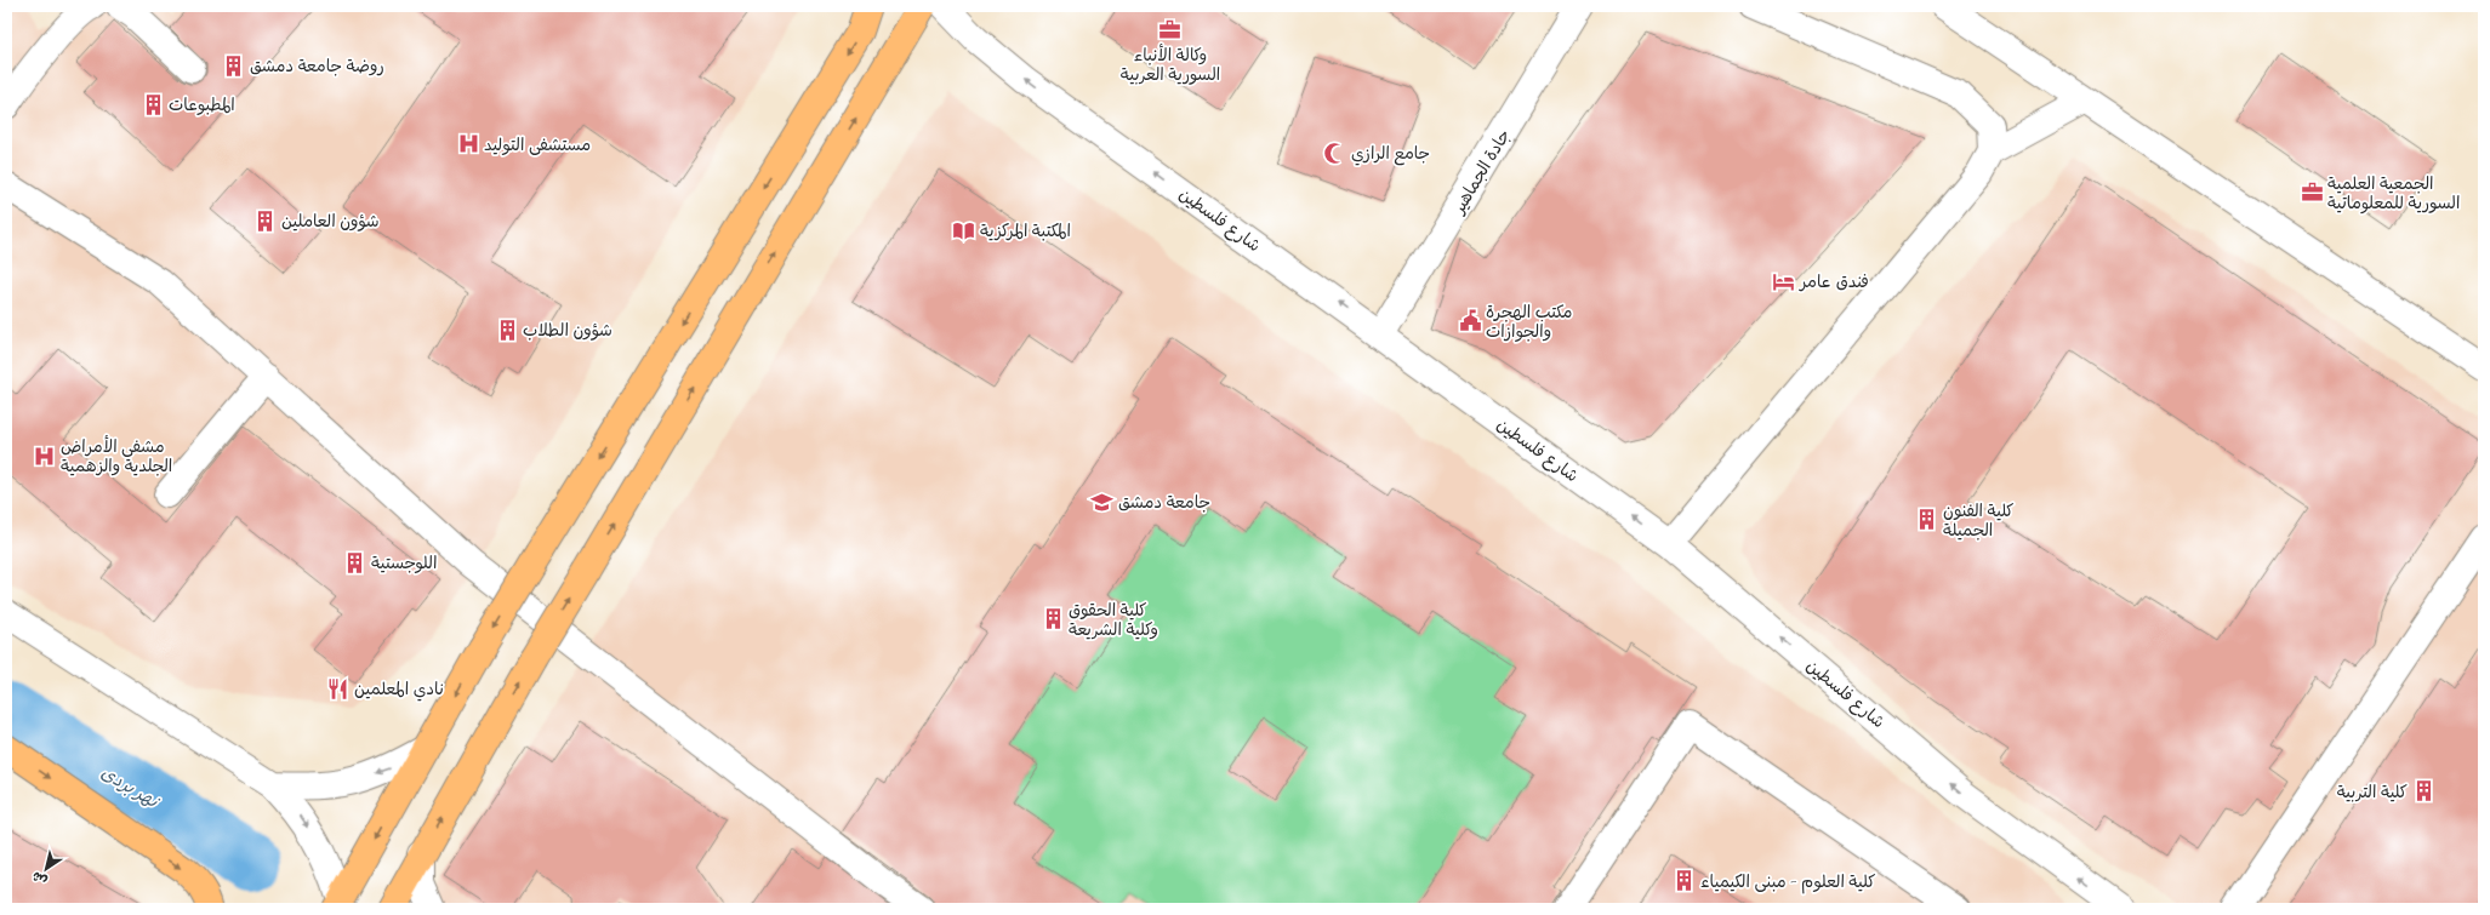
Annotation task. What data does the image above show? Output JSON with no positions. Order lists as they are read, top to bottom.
{
  "streets": {
    "street": ["جادة الجماهير", "شارع فلسطين"]
  },
  "crossings": [
    ["جادة الجماهير", "شارع فلسطين"]
  ],
  "one_way": ["شارع فلسطين"],
  "water": ["نهر بردى"],
  "places": {
    "office": ["وكالة الأنباء السورية العربية", "الجمعية العلمية السورية للمعلوماتية"],
    "building": [
      "روضة جامعة دمشق",
      "المطبوعات",
      "شؤون العاملين",
      "شؤون الطلاب",
      "كلية الفنون الجميلة",
      "اللوجستية",
      "كلية الحقوق وكلية الشريعة",
      "كلية التربية",
      "كلية العلوم - مبنى الكيمياء"
    ],
    "hospital": ["مستشفى التوليد", "مشفى الأمراض الجلدية والزهمية"],
    "mosque": ["جامع الرازي"],
    "library": ["المكتبة المركزية"],
    "hotel": ["فندق عامر"],
    "public building": ["مكتب الهجرة والجوازات"],
    "school or university": ["جامعة دمشق"],
    "restaurant": ["نادي المعلمين"]
  },
  "north": "bottom left"
}
